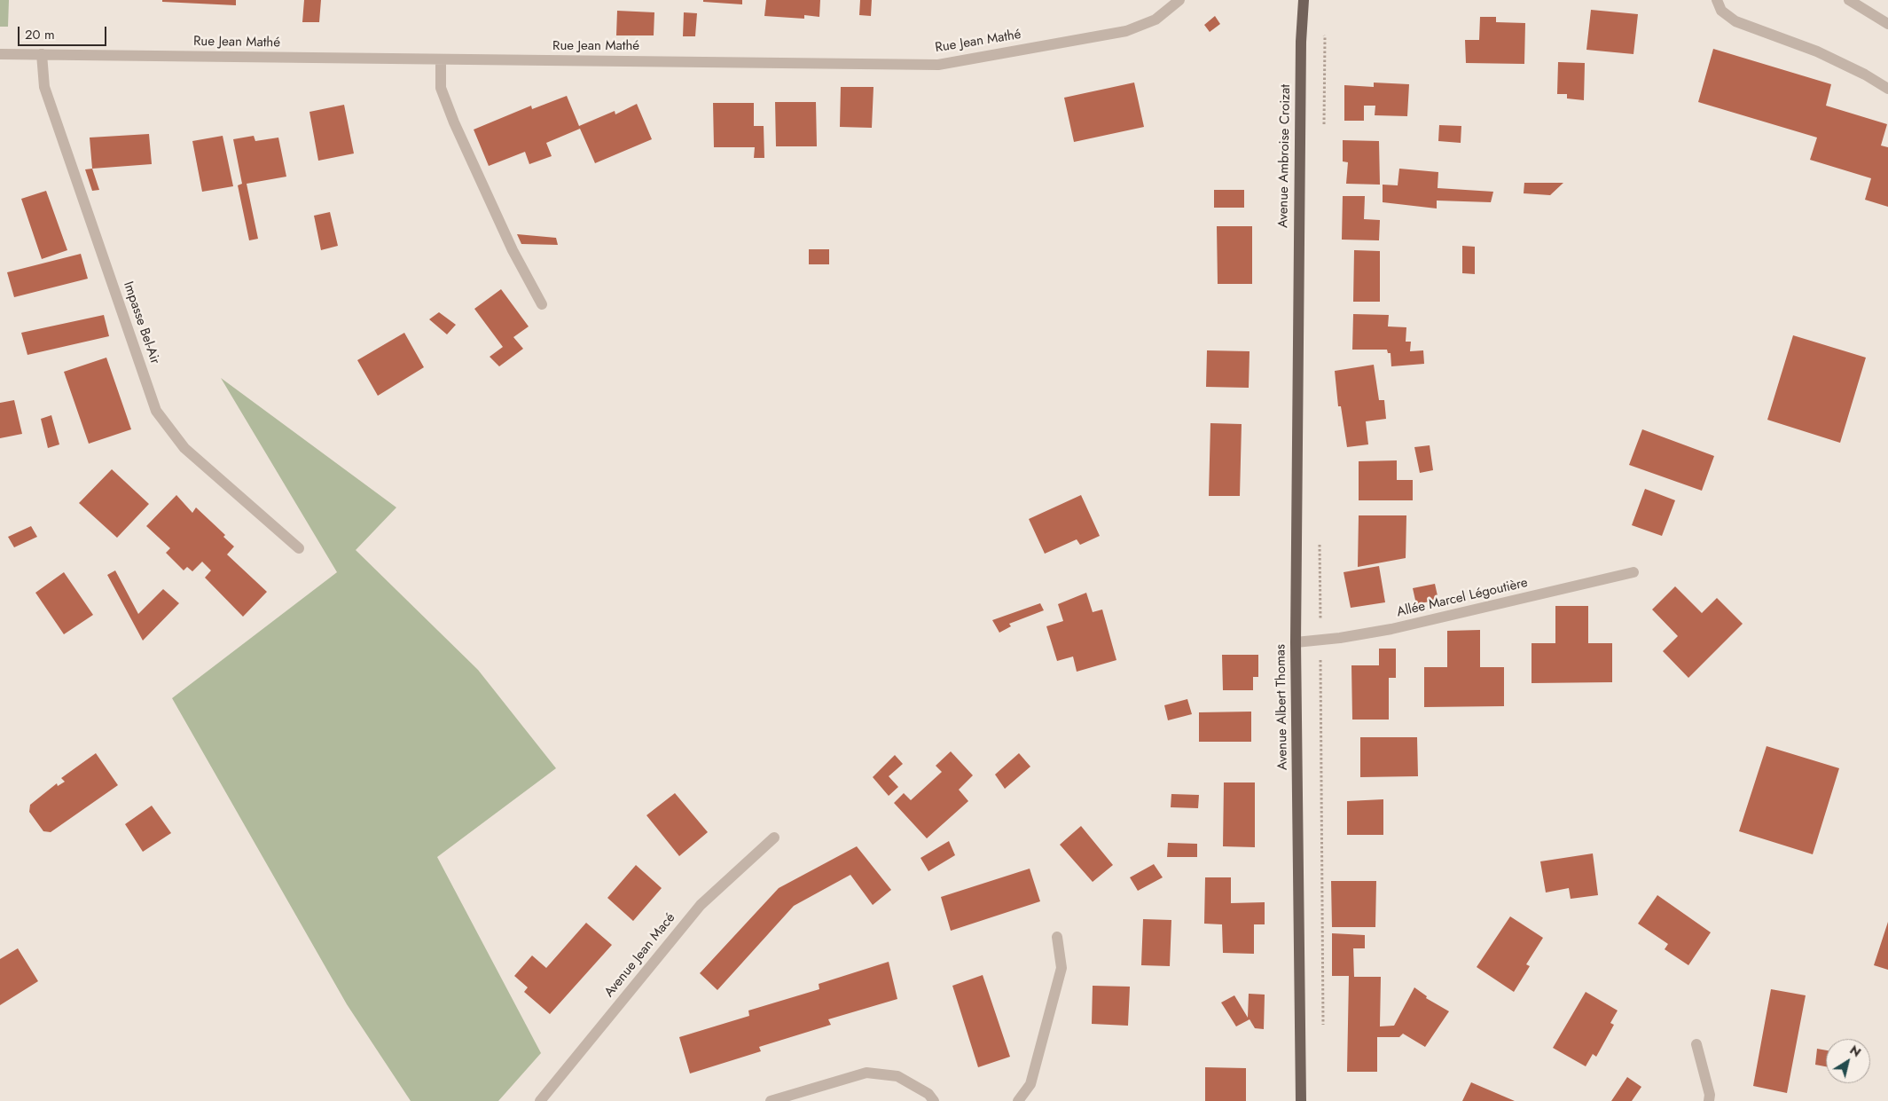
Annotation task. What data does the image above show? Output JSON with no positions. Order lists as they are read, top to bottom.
{
  "streets": {
    "main road": ["Avenue Ambroise Croizat", "Avenue Albert Thomas"],
    "street": [
      "Rue Jean Mathé",
      "Impasse Bel-Air",
      "Allée Marcel Légoutière",
      "Avenue Jean Macé"
    ]
  },
  "crossings": [
    ["Rue Jean Mathé", "Impasse Bel-Air"],
    ["Avenue Ambroise Croizat", "Avenue Albert Thomas"],
    ["Allée Marcel Légoutière", "Avenue Albert Thomas"]
  ],
  "scale_bar": "20 m",
  "north": "top right"
}
